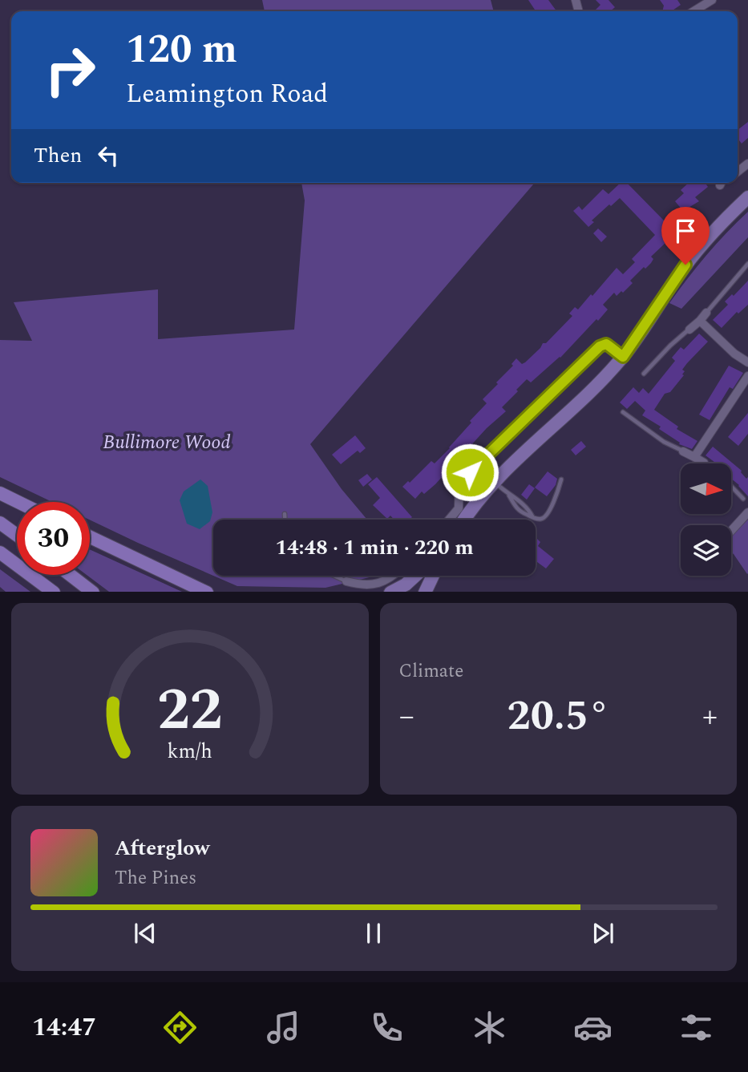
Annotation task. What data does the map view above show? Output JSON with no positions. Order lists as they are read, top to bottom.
{
  "parks": ["Bullimore Wood"],
  "north": "right",
  "page": {
    "turn": ["120 m", "Leamington Road"],
    "then": "Then",
    "limit": "30",
    "trip": "14:48 · 1 min · 220 m",
    "tile": "Climate",
    "heat": ["−", "20.5°", "+"],
    "song": ["Afterglow", "The Pines"],
    "tabs": "14:47",
    "gauge": ["22", "km/h"]
  }
}
